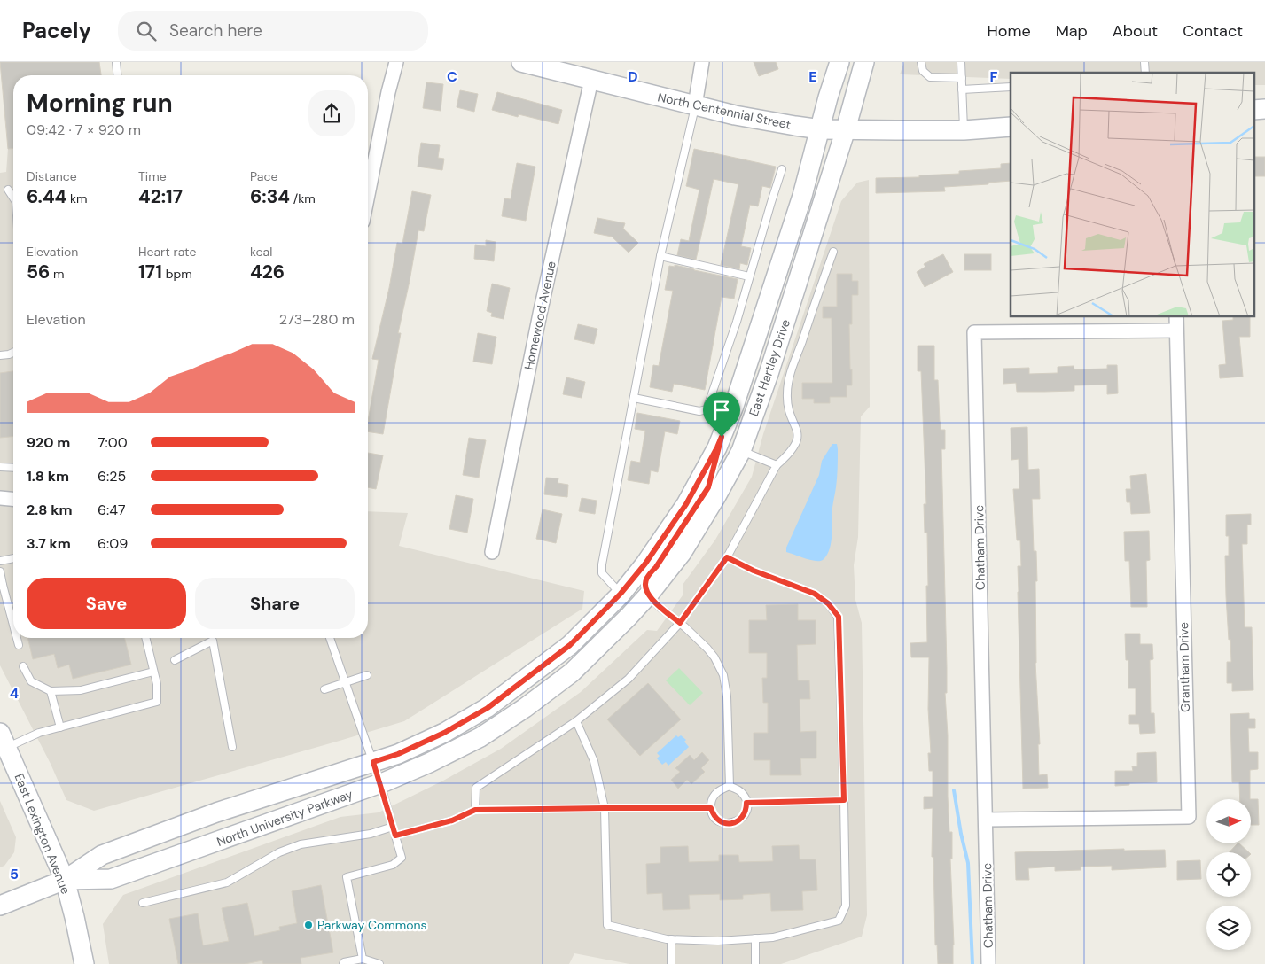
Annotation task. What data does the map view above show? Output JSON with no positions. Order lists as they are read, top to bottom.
{
  "streets": {
    "main road": [
      "North Centennial Street",
      "East Hartley Drive",
      "North University Parkway",
      "East Lexington Avenue"
    ],
    "street": ["Homewood Avenue", "Chatham Drive", "Grantham Drive"]
  },
  "crossings": [
    ["North Centennial Street", "Homewood Avenue"],
    ["North Centennial Street", "East Hartley Drive"],
    ["East Hartley Drive", "North University Parkway"],
    ["Chatham Drive", "Grantham Drive"],
    ["North University Parkway", "East Lexington Avenue"]
  ],
  "places": ["Parkway Commons"],
  "north": "right",
  "page": {
    "header": "Pacely",
    "search": "Search here",
    "nav": [
      "Home",
      "Map",
      "About",
      "Contact"
    ],
    "heading": ["Morning run", "09:42 · 7 × 920 m"],
    "stats": [
      ["Distance", "6.44 km"],
      ["Time", "42:17"],
      ["Pace", "6:34 /km"],
      ["Elevation", "56 m"],
      ["Heart rate", "171 bpm"],
      ["kcal", "426"]
    ],
    "chart": ["Elevation", "273–280 m"],
    "list": [
      {
        "name": "920 m",
        "note": "7:00"
      },
      {
        "name": "1.8 km",
        "note": "6:25"
      },
      {
        "name": "2.8 km",
        "note": "6:47"
      },
      {
        "name": "3.7 km",
        "note": "6:09"
      }
    ],
    "buttons": ["Save", "Share"]
  },
  "grid": {
    "columns": [
      "C",
      "D",
      "E",
      "F"
    ],
    "rows": ["4", "5"]
  }
}
